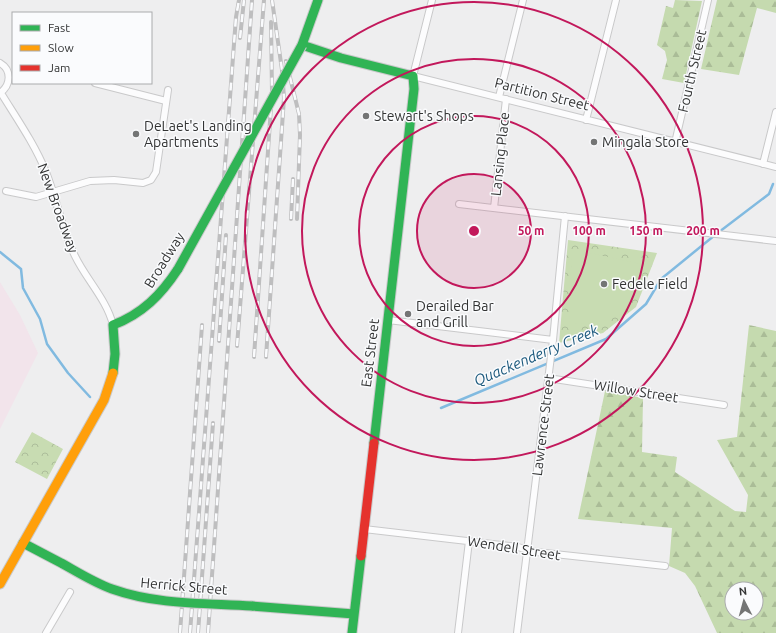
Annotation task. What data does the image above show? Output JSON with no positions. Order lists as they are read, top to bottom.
{
  "streets": {
    "street": [
      "Fourth Street",
      "Partition Street",
      "Lansing Place",
      "New Broadway",
      "Broadway",
      "East Street",
      "Willow Street",
      "Lawrence Street",
      "Wendell Street",
      "Herrick Street"
    ]
  },
  "crossings": [
    ["Fourth Street", "Partition Street"],
    ["Partition Street", "Lansing Place"],
    ["Partition Street", "Broadway"],
    ["Partition Street", "East Street"],
    ["New Broadway", "Broadway"],
    ["East Street", "Wendell Street"],
    ["East Street", "Herrick Street"],
    ["Willow Street", "Lawrence Street"],
    ["Lawrence Street", "Wendell Street"]
  ],
  "water": ["Quackenderry Creek"],
  "places": [
    "Stewart's Shops",
    "DeLaet's Landing Apartments",
    "Mingala Store",
    "Fedele Field",
    "Derailed Bar and Grill"
  ],
  "legend": ["Fast", "Slow", "Jam"],
  "north": "top",
  "rings": [
    "50 m",
    "100 m",
    "150 m",
    "200 m"
  ]
}
